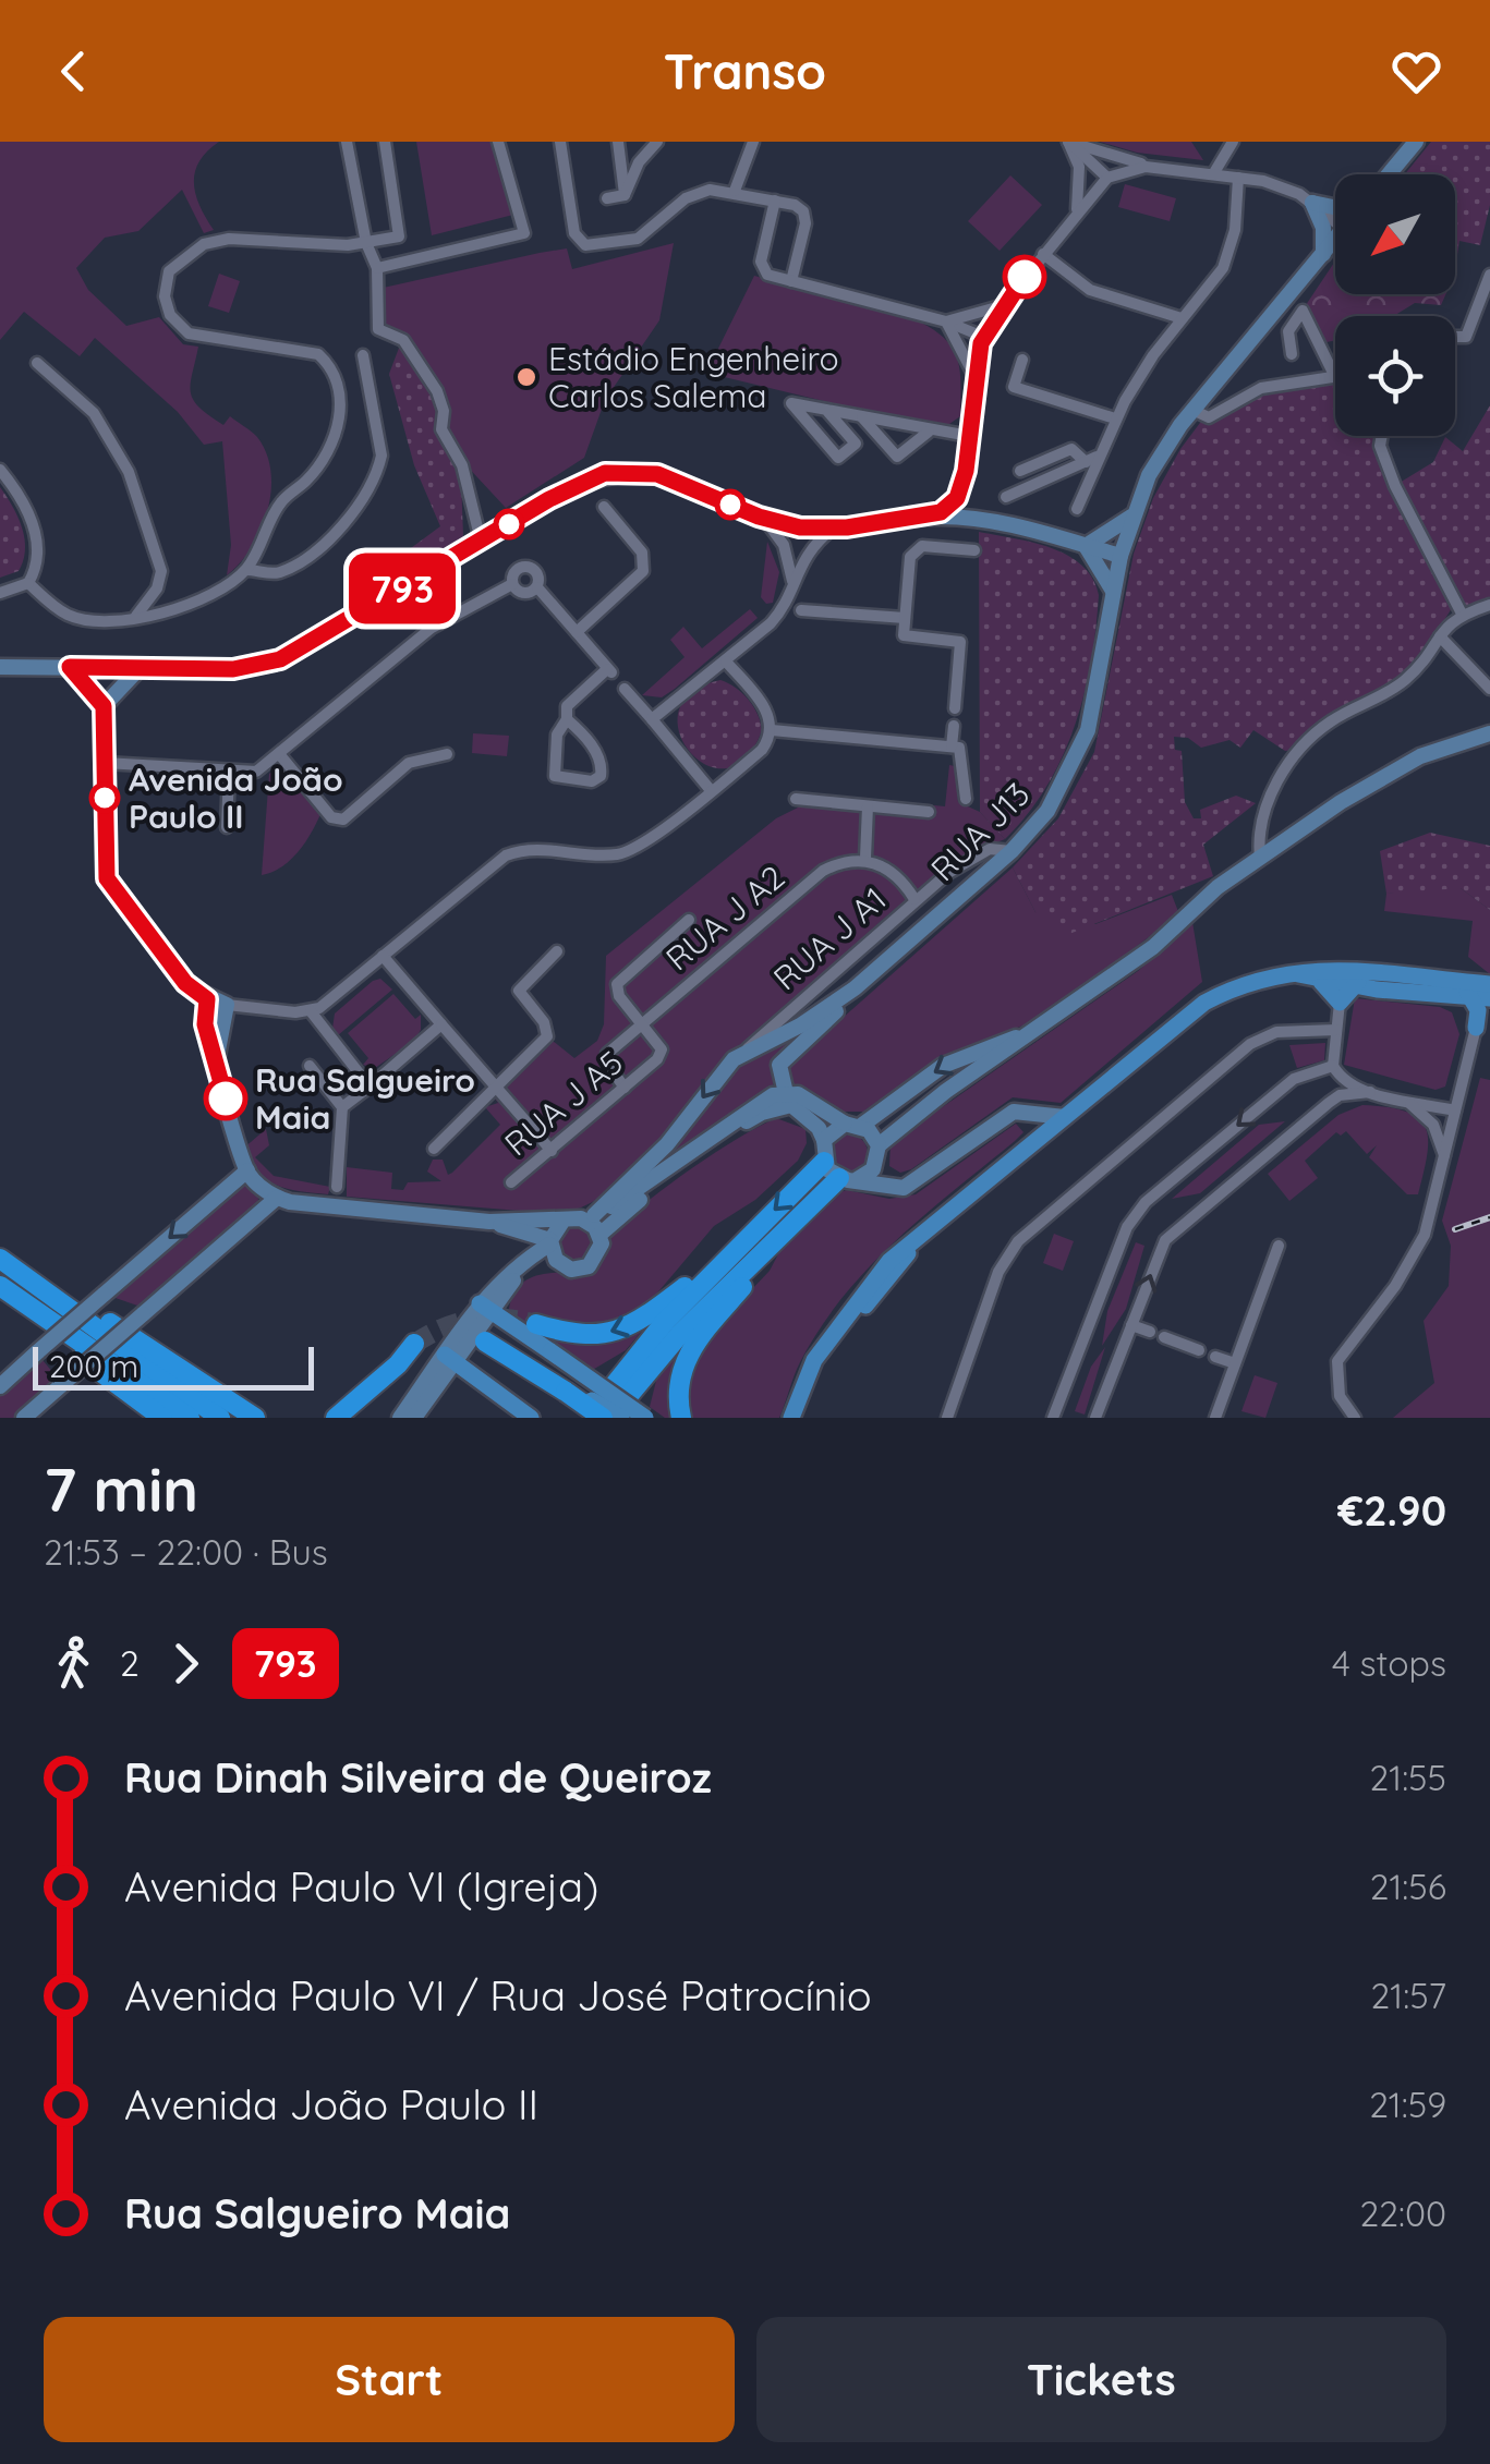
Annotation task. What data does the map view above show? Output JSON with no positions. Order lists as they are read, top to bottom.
{
  "streets": {
    "main road": ["RUA J13"],
    "street": ["RUA J A2", "RUA J A1", "RUA J A5"]
  },
  "crossings": [
    ["RUA J13", "RUA J A1"],
    ["RUA J A2", "RUA J A5"]
  ],
  "places": ["Estádio Engenheiro Carlos Salema", "Avenida João Paulo II", "Rua Salgueiro Maia"],
  "lines": ["bus line 793"],
  "scale_bar": "200 m",
  "north": "bottom left",
  "page": {
    "header": "Transo",
    "on_map": "793",
    "scale": "200 m",
    "heading": ["7 min", "21:53 – 22:00 · Bus", "€2.90"],
    "legs": ["2", "793", "4 stops"],
    "list": [
      {
        "name": "Rua Dinah Silveira de Queiroz",
        "value": "21:55"
      },
      {
        "name": "Avenida Paulo VI (Igreja)",
        "value": "21:56"
      },
      {
        "name": "Avenida Paulo VI / Rua José Patrocínio",
        "value": "21:57"
      },
      {
        "name": "Avenida João Paulo II",
        "value": "21:59"
      },
      {
        "name": "Rua Salgueiro Maia",
        "value": "22:00"
      }
    ],
    "buttons": ["Start", "Tickets"]
  }
}
